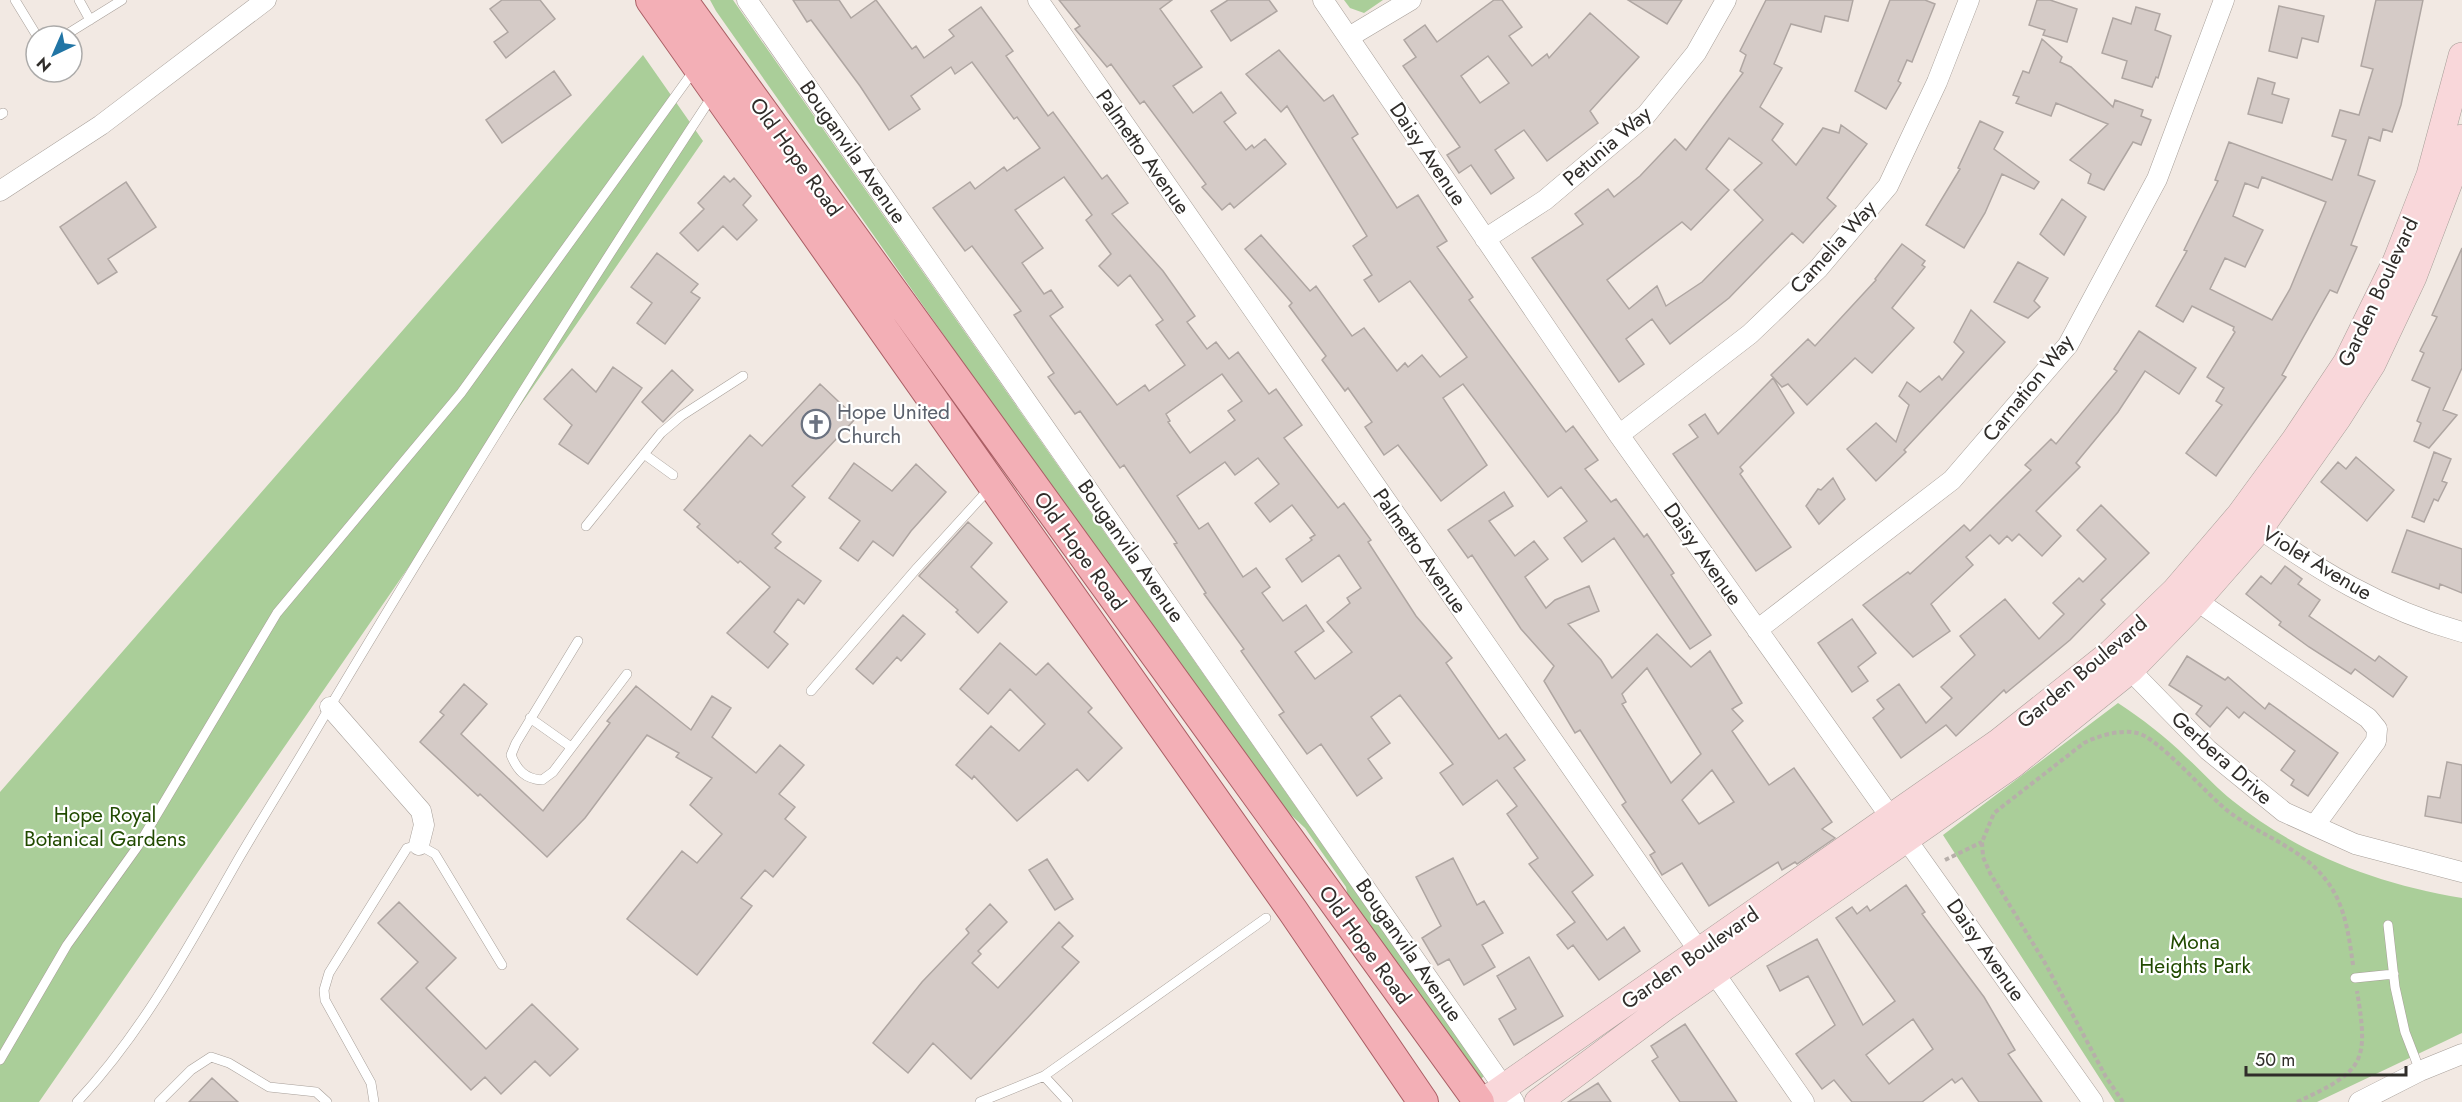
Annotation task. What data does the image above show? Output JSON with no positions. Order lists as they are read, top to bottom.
{
  "streets": {
    "main road": ["Old Hope Road"],
    "street": [
      "Petunia Way",
      "Bouganvila Avenue",
      "Palmetto Avenue",
      "Daisy Avenue",
      "Camelia Way",
      "Garden Boulevard",
      "Carnation Way",
      "Violet Avenue",
      "Gerbera Drive"
    ]
  },
  "crossings": [
    ["Petunia Way", "Daisy Avenue"],
    ["Bouganvila Avenue", "Old Hope Road"],
    ["Bouganvila Avenue", "Garden Boulevard"],
    ["Palmetto Avenue", "Garden Boulevard"],
    ["Daisy Avenue", "Camelia Way"],
    ["Daisy Avenue", "Garden Boulevard"],
    ["Daisy Avenue", "Carnation Way"],
    ["Old Hope Road", "Garden Boulevard"],
    ["Garden Boulevard", "Violet Avenue"],
    ["Garden Boulevard", "Gerbera Drive"]
  ],
  "parks": ["Hope Royal Botanical Gardens", "Mona Heights Park"],
  "places": {
    "church": ["Hope United Church"]
  },
  "scale_bar": "50 m",
  "north": "bottom left"
}
